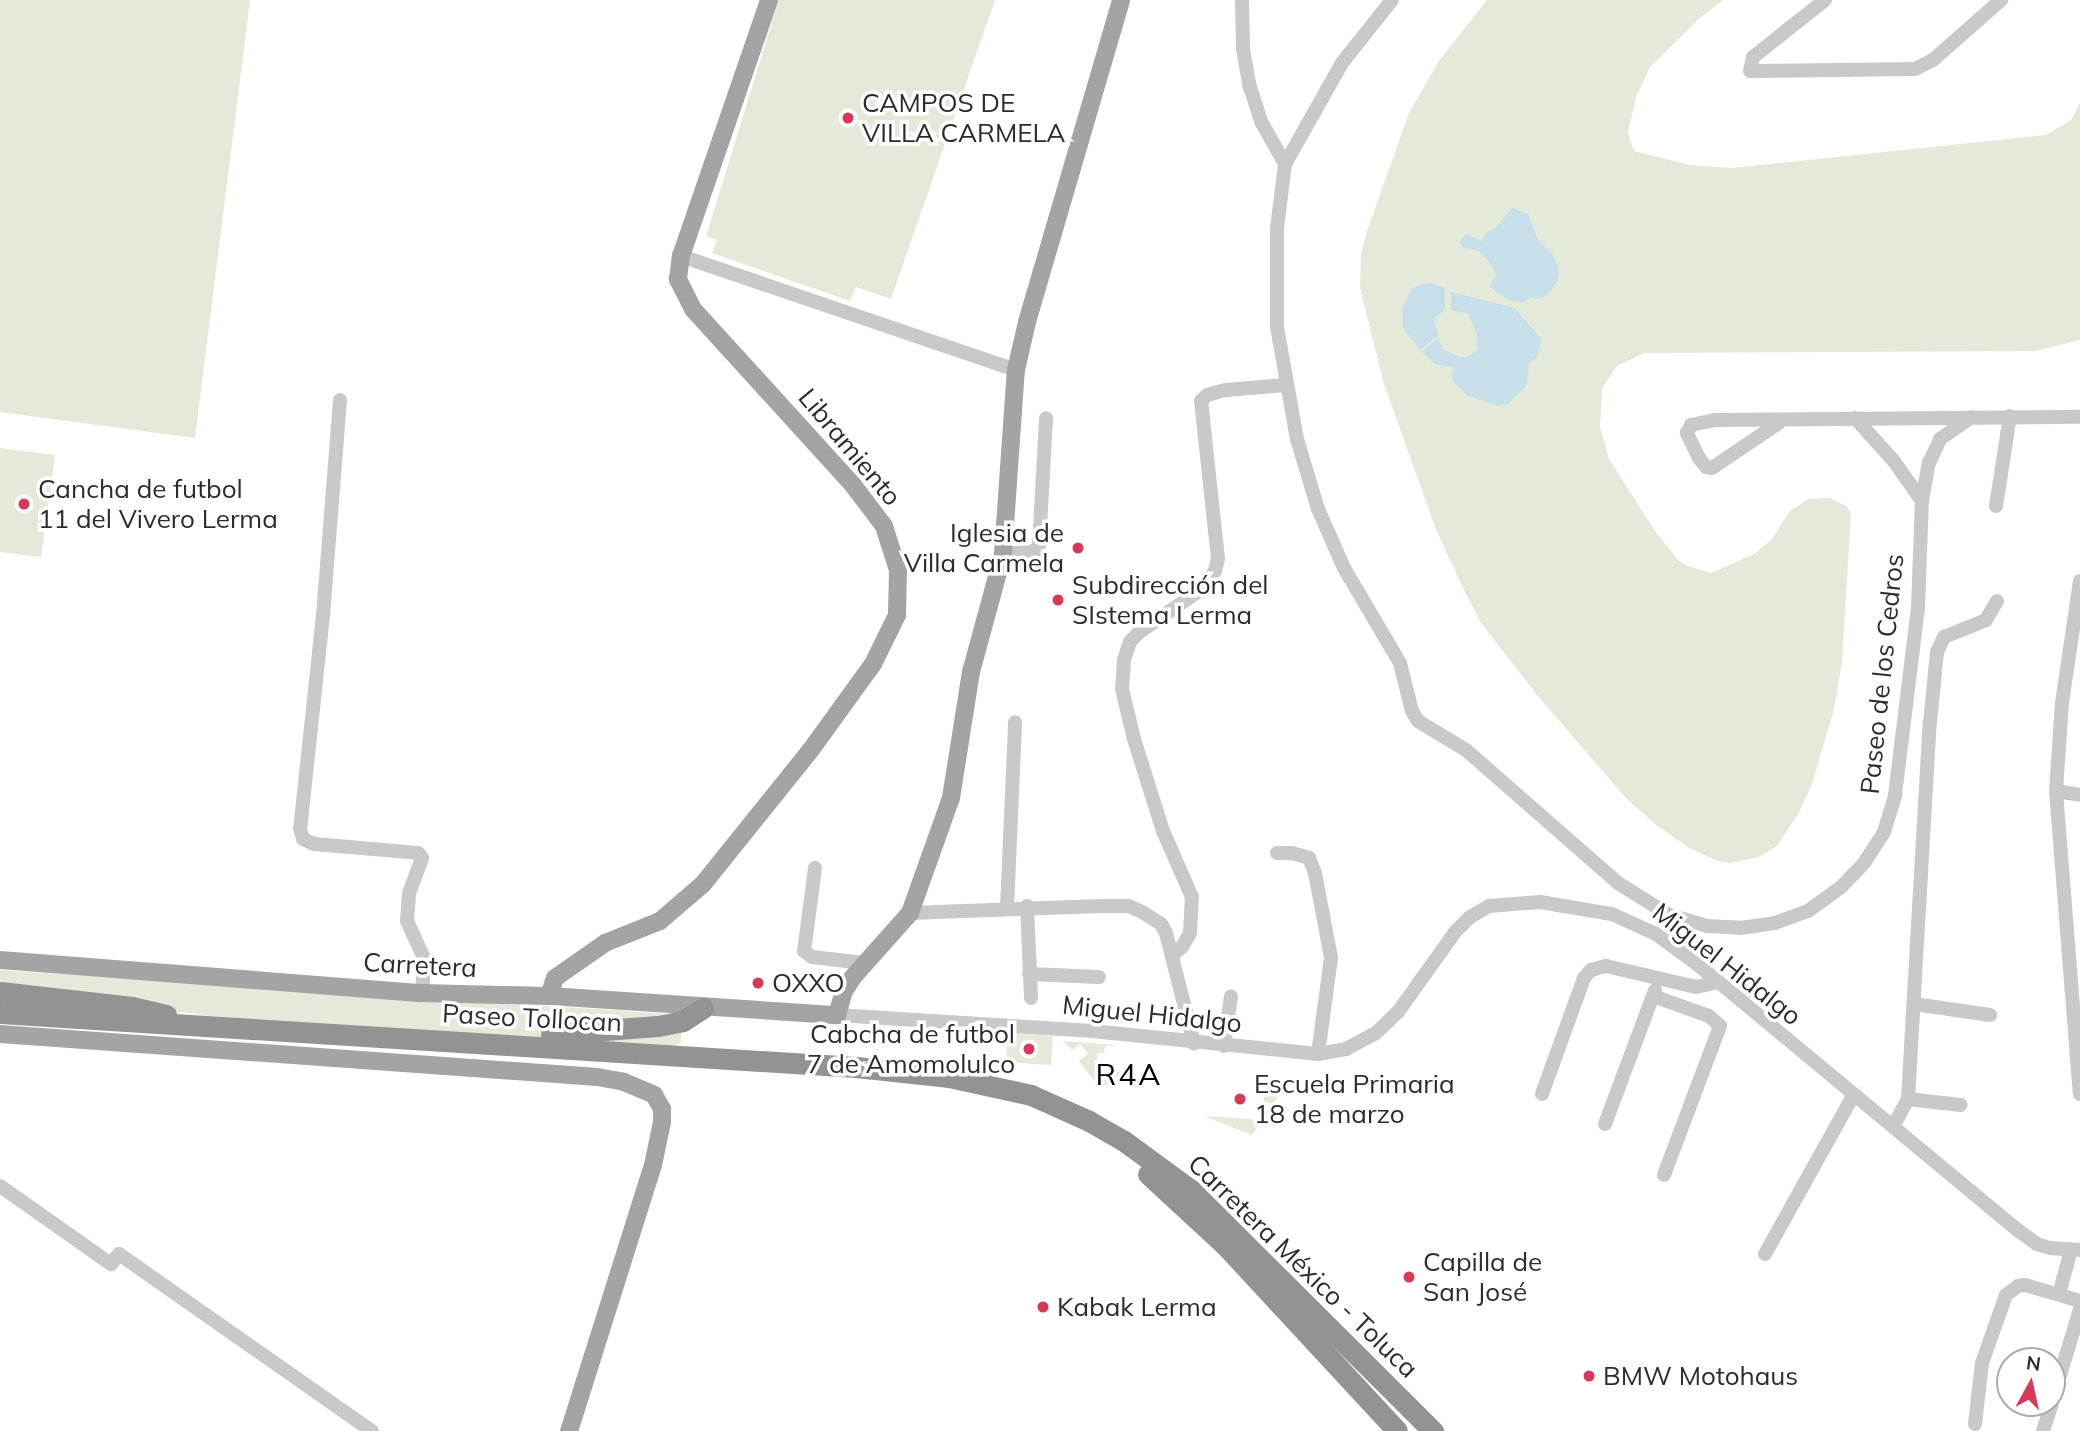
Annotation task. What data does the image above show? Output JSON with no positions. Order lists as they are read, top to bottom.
{
  "streets": {
    "highway": ["Paseo Tollocan", "Carretera México - Toluca"],
    "main road": ["Libramiento", "Carretera"],
    "street": ["Paseo de los Cedros", "Miguel Hidalgo"]
  },
  "crossings": [
    ["Libramiento", "Carretera"],
    ["Miguel Hidalgo", "Carretera"],
    ["Paseo Tollocan", "Carretera México - Toluca"]
  ],
  "districts": ["R4A"],
  "places": [
    "CAMPOS DE VILLA CARMELA",
    "Cancha de futbol 11 del Vivero Lerma",
    "Iglesia de Villa Carmela",
    "Subdirección del SIstema Lerma",
    "OXXO",
    "Cabcha de futbol 7 de Amomolulco",
    "Escuela Primaria 18 de marzo",
    "Capilla de San José",
    "Kabak Lerma",
    "BMW Motohaus"
  ],
  "north": "top"
}
